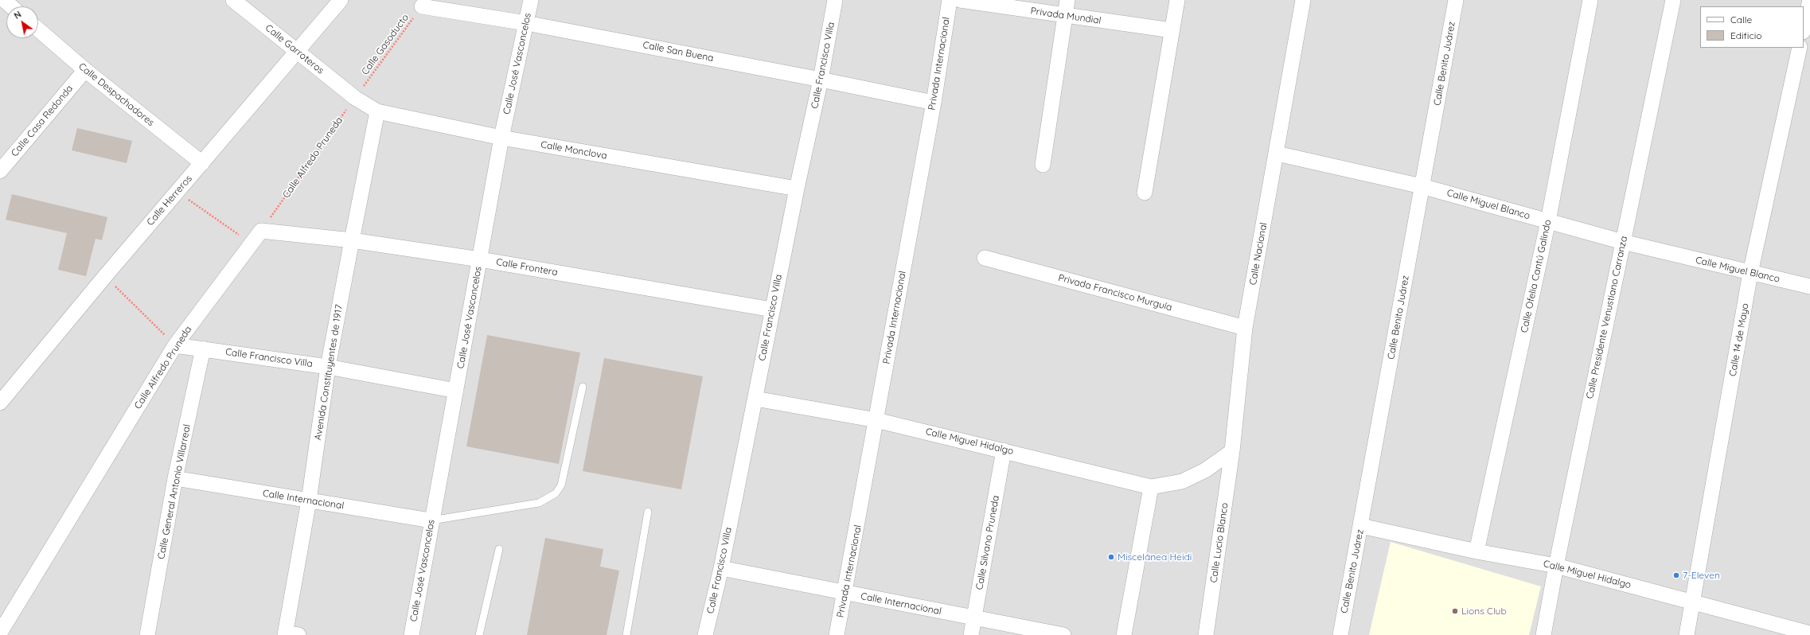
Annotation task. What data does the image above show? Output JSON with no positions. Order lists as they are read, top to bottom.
{
  "streets": {
    "street": [
      "Privada Mundial",
      "Calle Garroteros",
      "Calle San Buena",
      "Calle José Vasconcelos",
      "Privada Internacional",
      "Calle Benito Juárez",
      "Calle Francisco Villa",
      "Calle Despachadores",
      "Calle Casa Redonda",
      "Calle Monclova",
      "Calle Alfredo Pruneda",
      "Calle Herreros",
      "Calle Miguel Blanco",
      "Calle Nacional",
      "Calle Frontera",
      "Calle Ofelia Cantú Galindo",
      "Privada Francisco Murguía",
      "Calle Presidente Venustiano Carranza",
      "Calle 14 de Mayo",
      "Avenida Constituyentes de 1917",
      "Calle Miguel Hidalgo",
      "Calle General Antonio Villarreal",
      "Calle Internacional",
      "Calle Silvano Pruneda",
      "Calle Lucio Blanco"
    ],
    "path": ["Calle Gasoducto"]
  },
  "crossings": [
    ["Calle Gasoducto", "Calle Garroteros"],
    ["Calle Gasoducto", "Calle San Buena"],
    ["Calle Gasoducto", "Calle Monclova"],
    ["Calle Gasoducto", "Calle Alfredo Pruneda"],
    ["Calle Garroteros", "Calle Monclova"],
    ["Calle Garroteros", "Calle Alfredo Pruneda"],
    ["Calle Garroteros", "Calle Herreros"],
    ["Calle San Buena", "Calle José Vasconcelos"],
    ["Calle San Buena", "Privada Internacional"],
    ["Calle San Buena", "Calle Francisco Villa"],
    ["Calle José Vasconcelos", "Calle Francisco Villa"],
    ["Calle José Vasconcelos", "Calle Monclova"],
    ["Calle José Vasconcelos", "Calle Frontera"],
    ["Calle José Vasconcelos", "Calle Internacional"],
    ["Privada Internacional", "Calle Miguel Hidalgo"],
    ["Privada Internacional", "Calle Internacional"],
    ["Calle Benito Juárez", "Calle Miguel Blanco"],
    ["Calle Benito Juárez", "Calle Miguel Hidalgo"],
    ["Calle Francisco Villa", "Calle Monclova"],
    ["Calle Francisco Villa", "Calle Alfredo Pruneda"],
    ["Calle Francisco Villa", "Calle Frontera"],
    ["Calle Francisco Villa", "Avenida Constituyentes de 1917"],
    ["Calle Francisco Villa", "Calle Miguel Hidalgo"],
    ["Calle Francisco Villa", "Calle General Antonio Villarreal"],
    ["Calle Francisco Villa", "Calle Internacional"],
    ["Calle Despachadores", "Calle Casa Redonda"],
    ["Calle Despachadores", "Calle Herreros"],
    ["Calle Monclova", "Calle Alfredo Pruneda"],
    ["Calle Monclova", "Avenida Constituyentes de 1917"],
    ["Calle Alfredo Pruneda", "Calle Frontera"],
    ["Calle Miguel Blanco", "Calle Nacional"],
    ["Calle Miguel Blanco", "Calle Ofelia Cantú Galindo"],
    ["Calle Miguel Blanco", "Calle Presidente Venustiano Carranza"],
    ["Calle Miguel Blanco", "Calle 14 de Mayo"],
    ["Calle Nacional", "Privada Francisco Murguía"],
    ["Calle Nacional", "Calle Miguel Hidalgo"],
    ["Calle Nacional", "Calle Lucio Blanco"],
    ["Calle Frontera", "Avenida Constituyentes de 1917"],
    ["Calle Ofelia Cantú Galindo", "Calle Miguel Hidalgo"],
    ["Calle Presidente Venustiano Carranza", "Calle Miguel Hidalgo"],
    ["Calle 14 de Mayo", "Calle Miguel Hidalgo"],
    ["Avenida Constituyentes de 1917", "Calle Internacional"],
    ["Calle Miguel Hidalgo", "Calle Silvano Pruneda"],
    ["Calle Miguel Hidalgo", "Calle Lucio Blanco"],
    ["Calle General Antonio Villarreal", "Calle Internacional"],
    ["Calle Internacional", "Calle Silvano Pruneda"]
  ],
  "places": ["Miscelánea Heidi", "7-Eleven", "Lions Club"],
  "legend": ["Calle", "Edificio"],
  "north": "top left"
}
